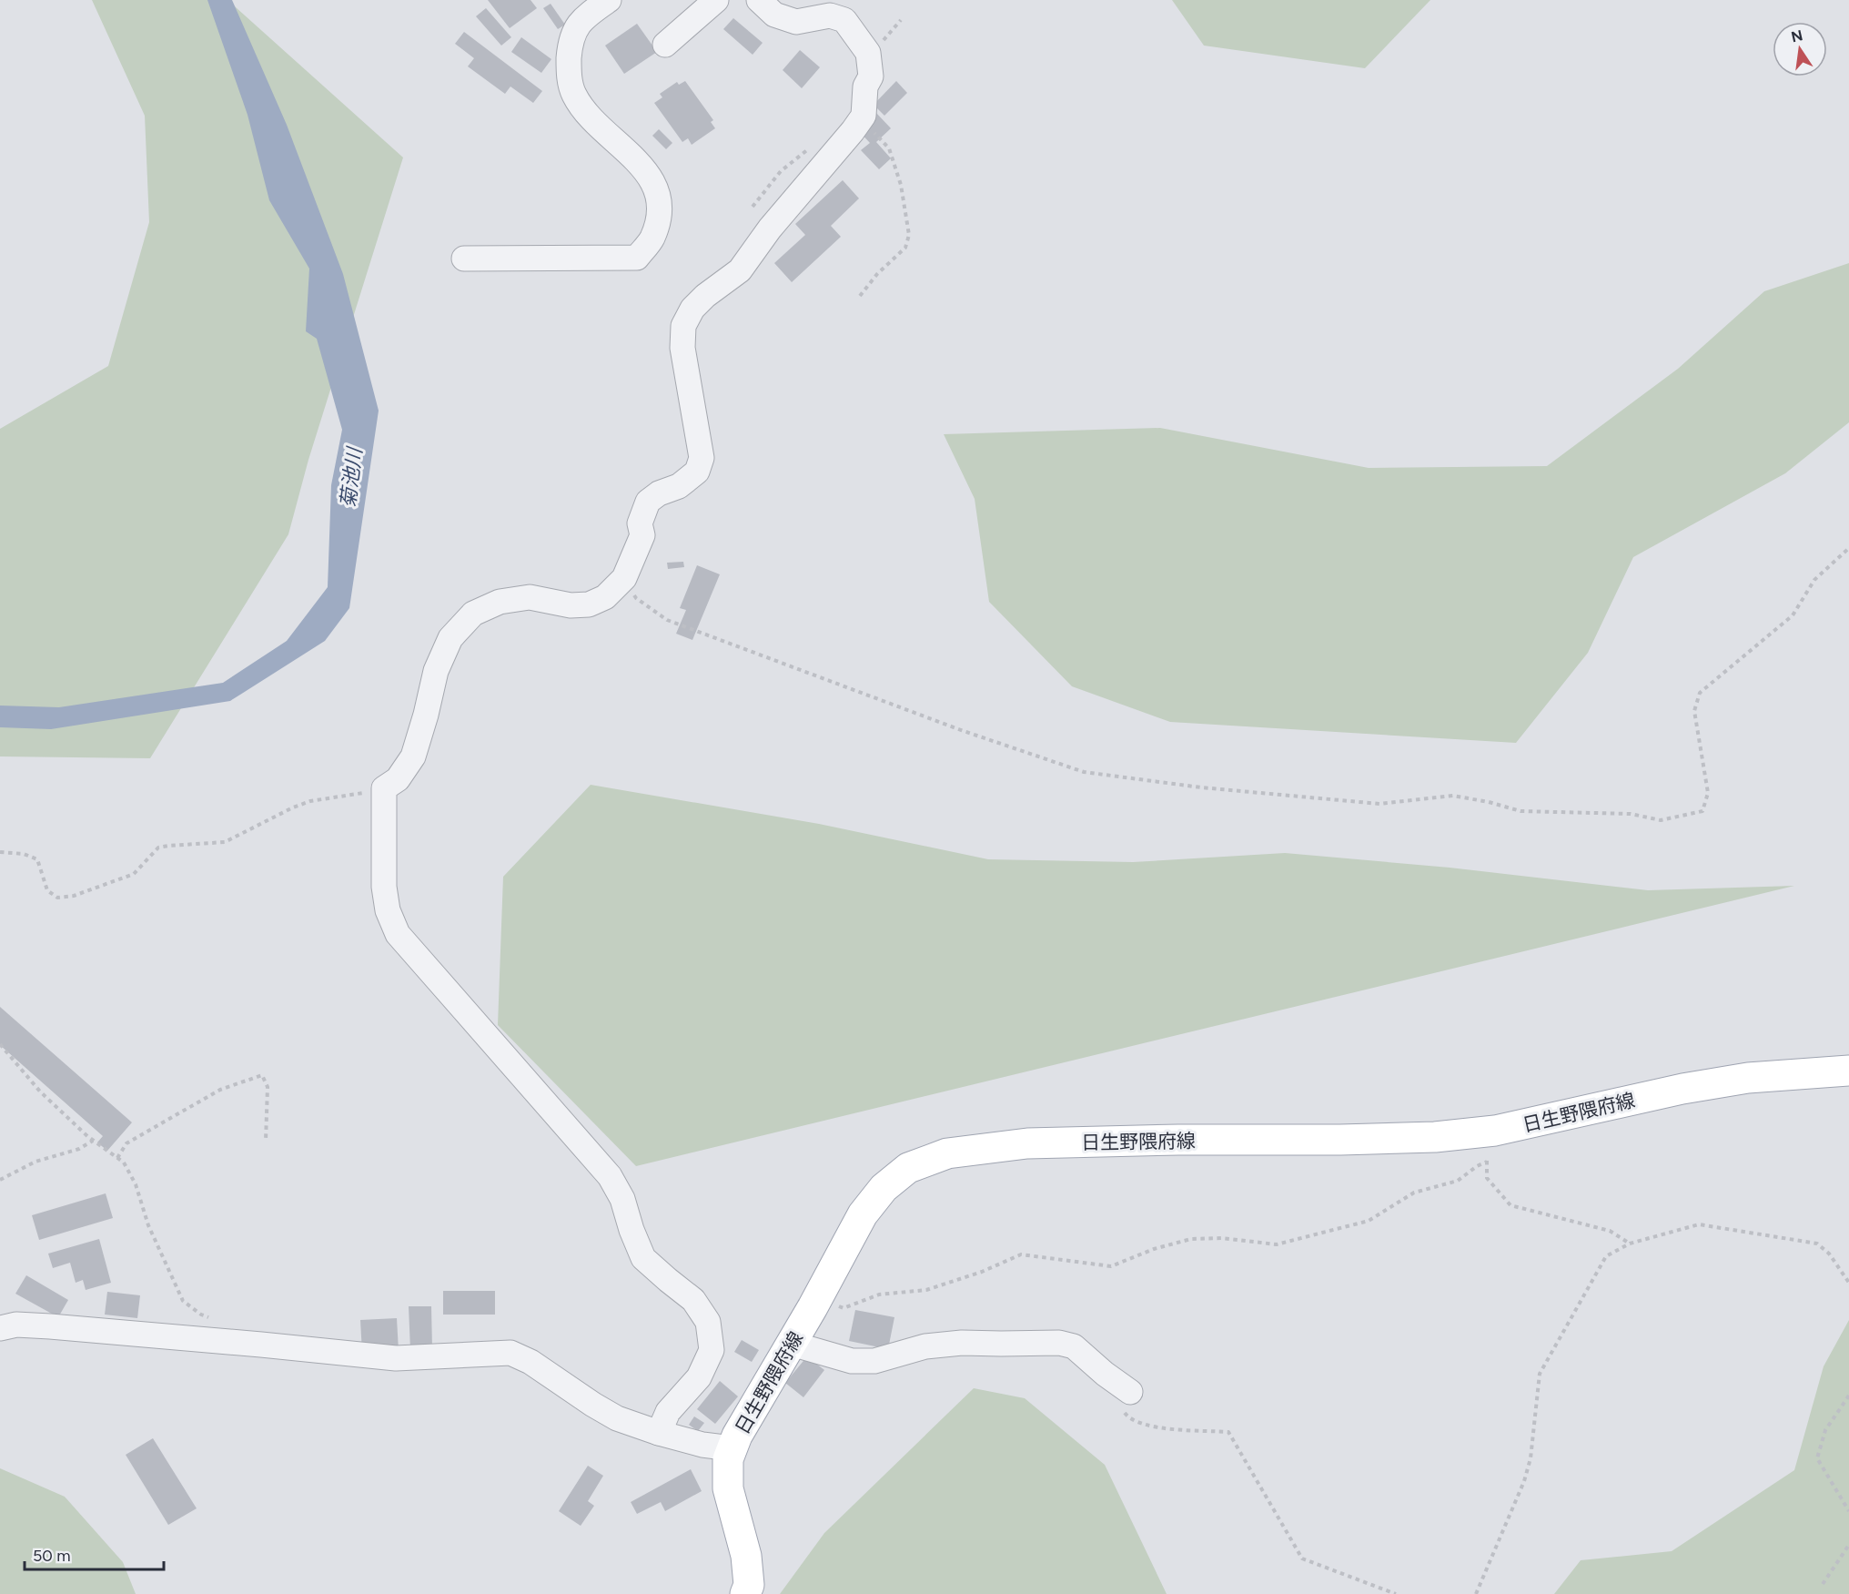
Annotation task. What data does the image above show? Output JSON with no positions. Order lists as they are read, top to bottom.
{
  "streets": {
    "main road": ["日生野隈府線"]
  },
  "water": ["菊池川"],
  "scale_bar": "50 m",
  "north": "top"
}
